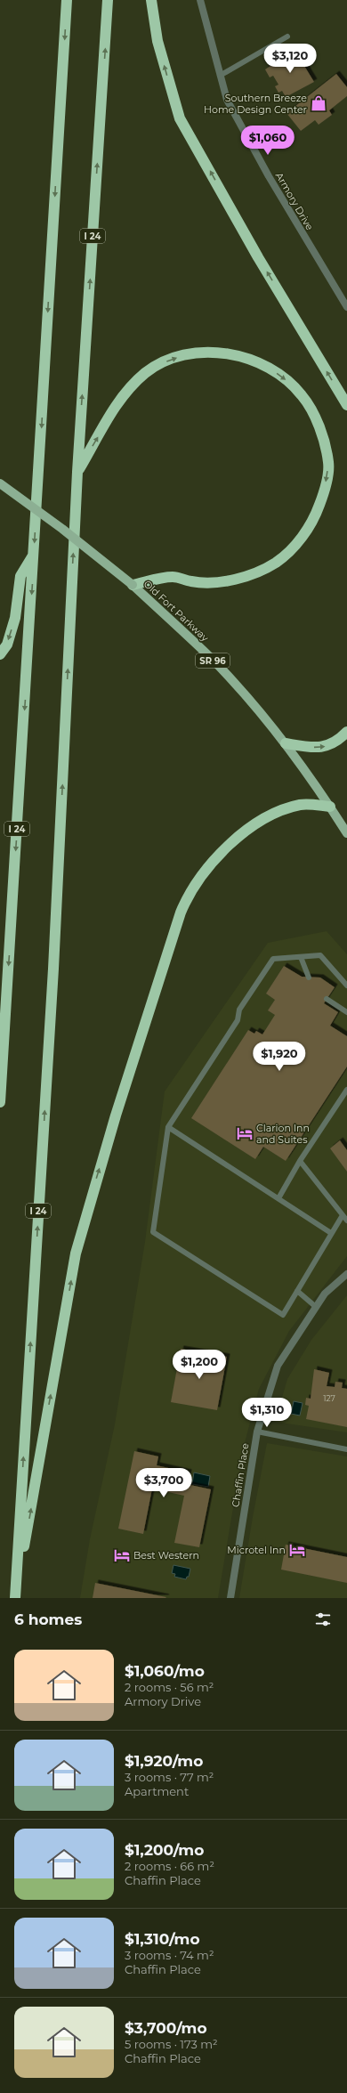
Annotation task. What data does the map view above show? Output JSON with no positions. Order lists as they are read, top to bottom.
{
  "streets": {
    "highway": ["I 24"],
    "main road": ["Old Fort Parkway", "SR 96"],
    "street": ["Armory Drive", "Chaffin Place"]
  },
  "places": {
    "shop": ["Southern Breeze Home Design Center"],
    "hotel": ["Clarion Inn and Suites", "Microtel Inn", "Best Western"]
  },
  "house_numbers": ["127"],
  "page": {
    "price": [
      "$3,120",
      "$1,060",
      "$1,920",
      "$1,200",
      "$1,310",
      "$3,700"
    ],
    "heading": "6 homes",
    "list": [
      {
        "name": "$1,060/mo",
        "note": "2 rooms · 56 m² · Armory Drive"
      },
      {
        "name": "$1,920/mo",
        "note": "3 rooms · 77 m² · Apartment"
      },
      {
        "name": "$1,200/mo",
        "note": "2 rooms · 66 m² · Chaffin Place"
      },
      {
        "name": "$1,310/mo",
        "note": "3 rooms · 74 m² · Chaffin Place"
      },
      {
        "name": "$3,700/mo",
        "note": "5 rooms · 173 m² · Chaffin Place"
      }
    ]
  }
}
